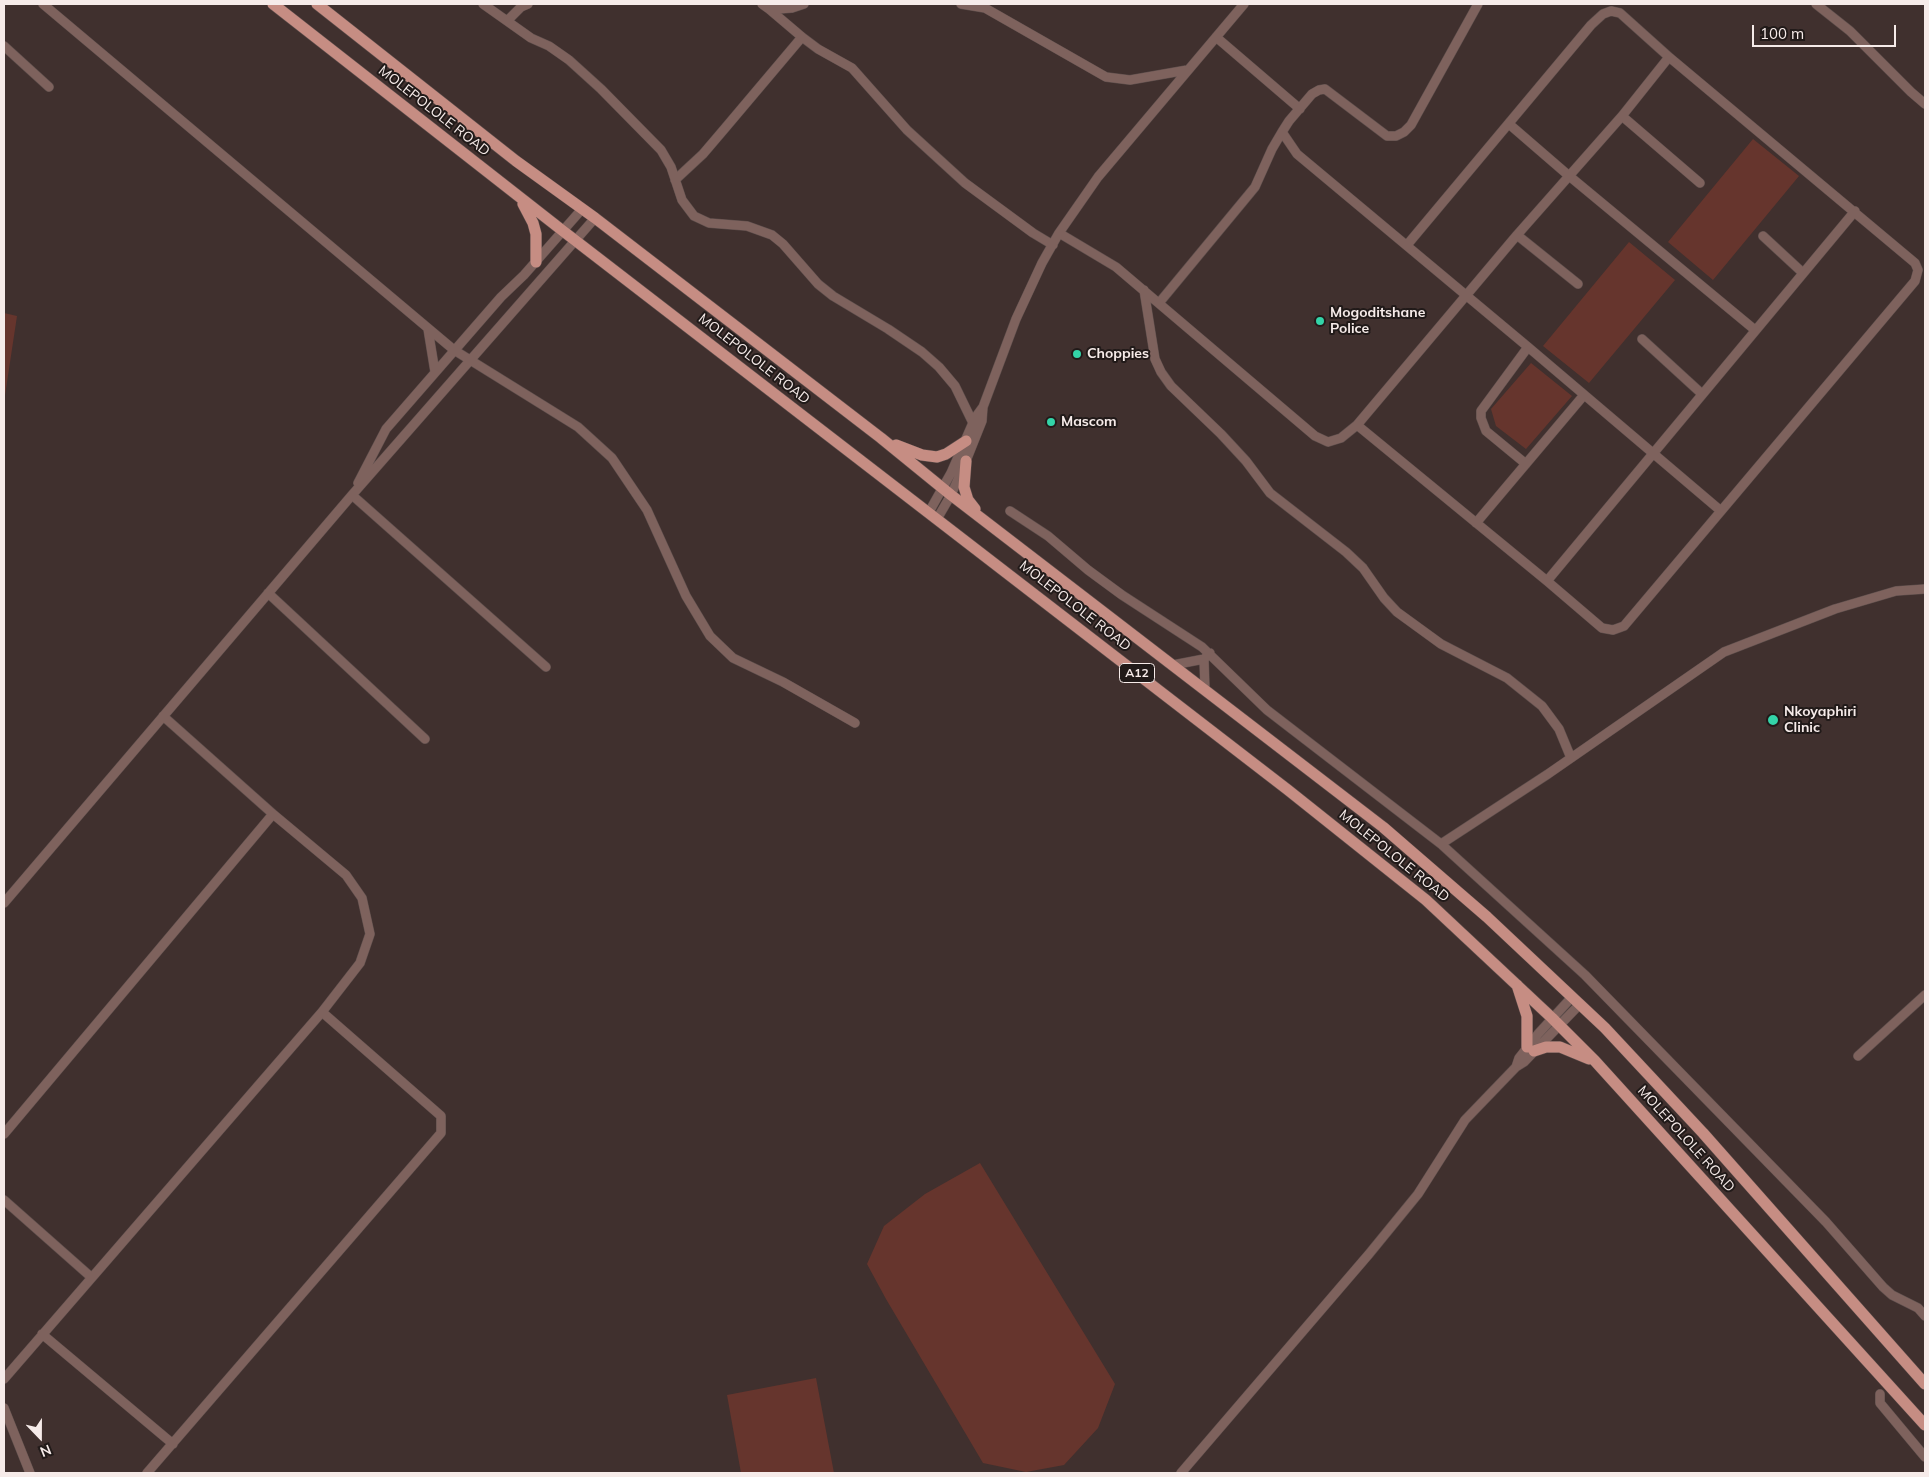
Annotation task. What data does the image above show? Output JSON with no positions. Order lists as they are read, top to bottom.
{
  "streets": {
    "main road": ["MOLEPOLOLE ROAD", "A12"]
  },
  "places": [
    "Mogoditshane Police",
    "Choppies",
    "Mascom",
    "Nkoyaphiri Clinic"
  ],
  "scale_bar": "100 m",
  "north": "bottom"
}
